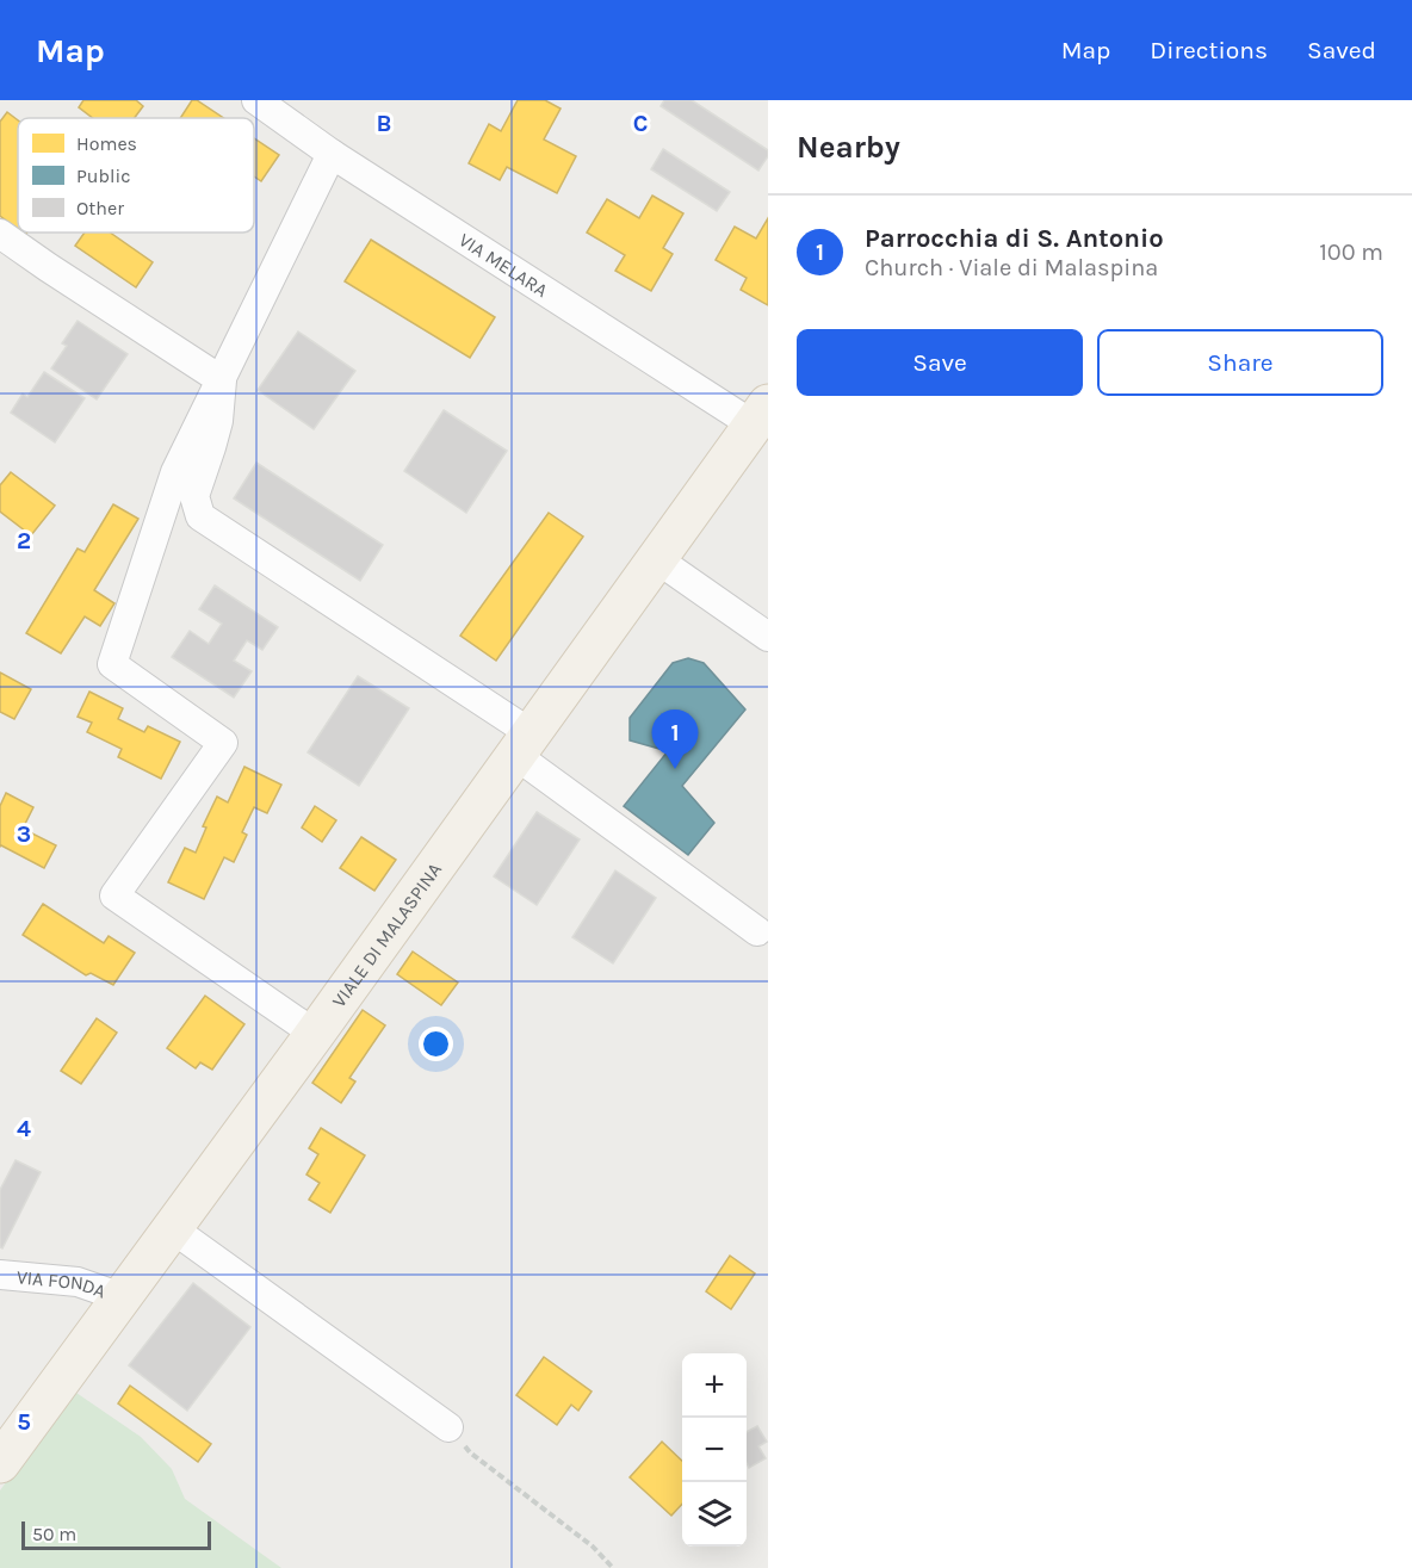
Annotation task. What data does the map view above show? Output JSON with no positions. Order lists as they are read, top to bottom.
{
  "streets": {
    "main road": ["VIALE DI MALASPINA"],
    "street": ["VIA MELARA", "VIA FONDA"]
  },
  "crossings": [
    ["VIA MELARA", "VIALE DI MALASPINA"],
    ["VIALE DI MALASPINA", "VIA FONDA"]
  ],
  "legend": ["Homes", "Public", "Other"],
  "scale_bar": "50 m",
  "page": {
    "header": "Map",
    "nav": ["Map", "Directions", "Saved"],
    "heading": "Nearby",
    "list": [
      {
        "mark": "1",
        "name": "Parrocchia di S. Antonio",
        "note": "Church · Viale di Malaspina",
        "value": "100 m"
      }
    ],
    "buttons": ["Save", "Share"],
    "pins": "1",
    "map_buttons": ["+", "−"],
    "scale": "50 m"
  },
  "grid": {
    "columns": ["B", "C"],
    "rows": [
      "2",
      "3",
      "4",
      "5"
    ]
  }
}
